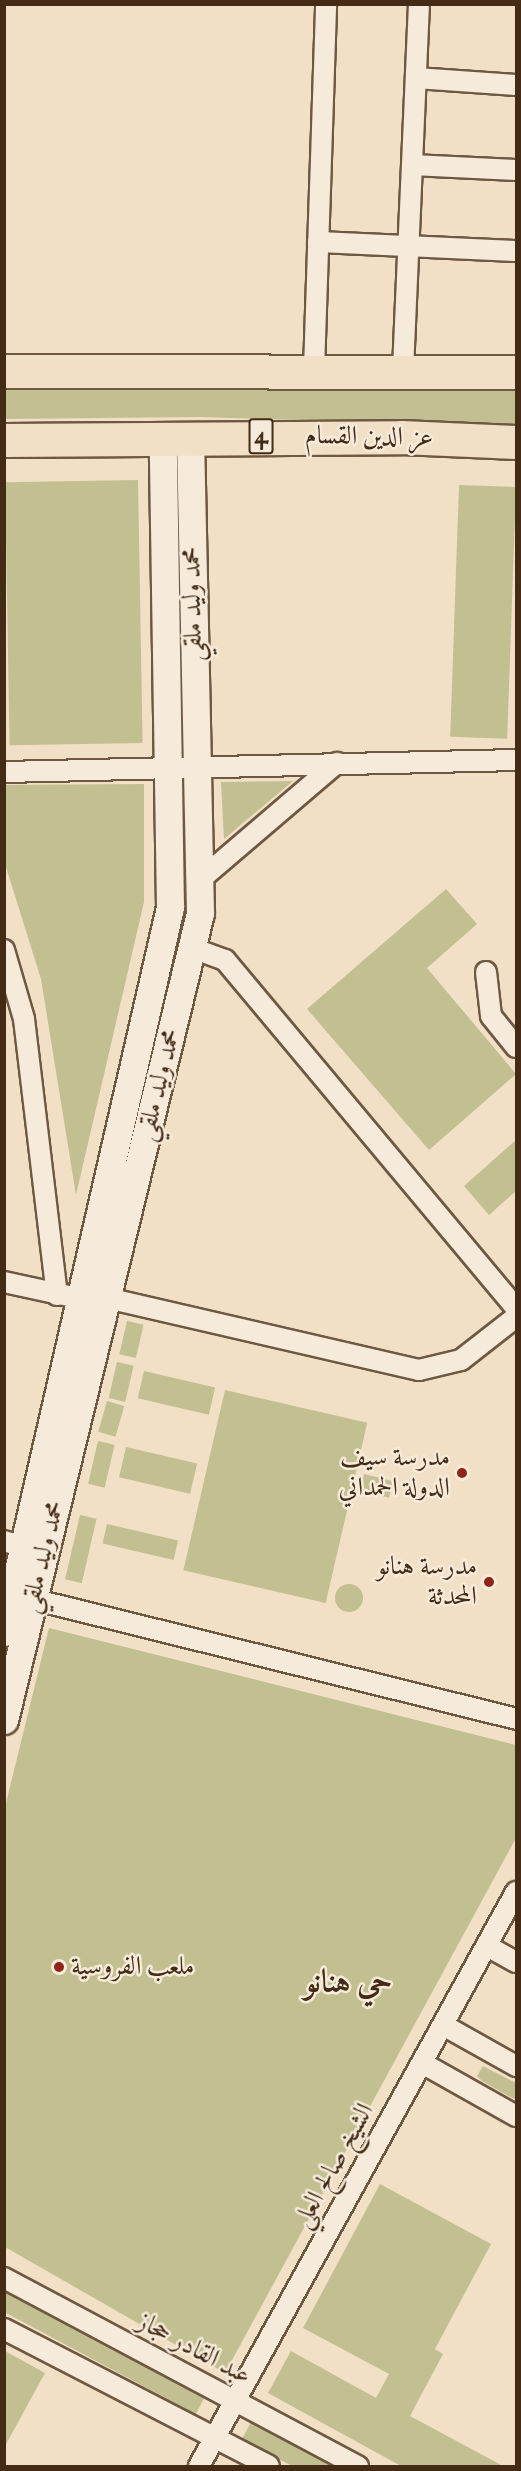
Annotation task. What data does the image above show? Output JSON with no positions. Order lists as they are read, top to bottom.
{
  "streets": {
    "highway": ["4", "عز الدين القسام"],
    "street": ["محمد وليد ملقي", "الشيخ صالح العلي", "عبد القادر حجاز"]
  },
  "crossings": [
    ["عز الدين القسام", "محمد وليد ملقي"],
    ["الشيخ صالح العلي", "عبد القادر حجاز"]
  ],
  "districts": ["حي هنانو"],
  "places": ["مدرسة سيف الدولة الحمداني", "مدرسة هنانو المحدثة", "ملعب الفروسية"]
}
